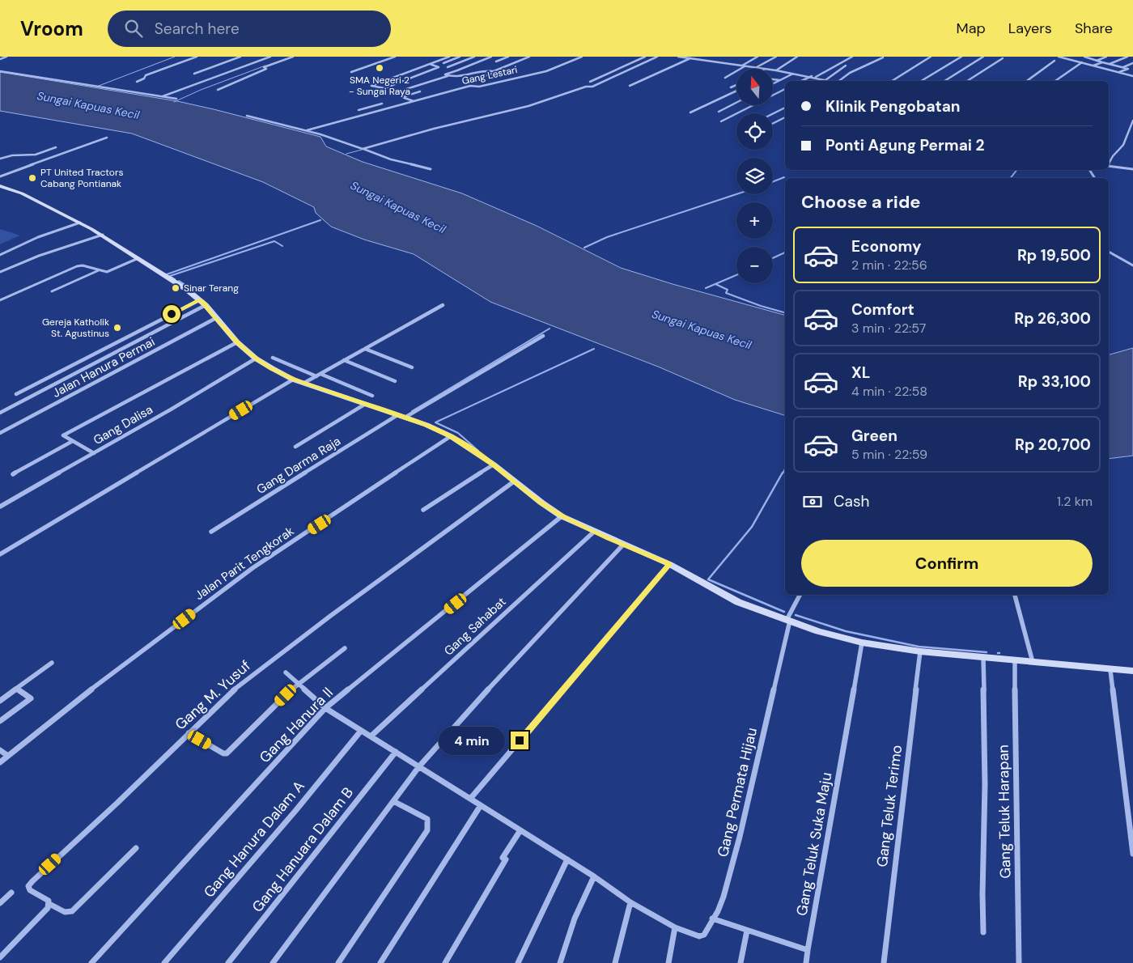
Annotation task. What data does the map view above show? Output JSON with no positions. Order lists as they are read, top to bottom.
{
  "streets": {
    "street": [
      "Gang Lestari",
      "Jalan Hanura Permai",
      "Gang Dalisa",
      "Gang Darma Raja",
      "Jalan Parit Tengkorak",
      "Gang Sahabat",
      "Gang M. Yusuf",
      "Gang Hanura II",
      "Gang Permata Hijau",
      "Gang Teluk Terimo",
      "Gang Teluk Harapan",
      "Gang Hanura Dalam A",
      "Gang Teluk Suka Maju",
      "Gang Hanuara Dalam B"
    ]
  },
  "crossings": [
    ["Gang Sahabat", "Gang Permata Hijau"],
    ["Gang Hanura II", "Gang Permata Hijau"],
    ["Gang Permata Hijau", "Gang Hanura Dalam A"],
    ["Gang Permata Hijau", "Gang Hanuara Dalam B"]
  ],
  "water": ["Sungai Kapuas Kecil"],
  "places": [
    "SMA Negeri 2 - Sungai Raya",
    "PT United Tractors Cabang Pontianak",
    "Sinar Terang",
    "Gereja Katholik St. Agustinus"
  ],
  "north": "top",
  "page": {
    "header": "Vroom",
    "search": "Search here",
    "nav": ["Map", "Layers", "Share"],
    "map_buttons": ["+", "−"],
    "banner": ["Klinik Pengobatan", "Ponti Agung Permai 2"],
    "heading": "Choose a ride",
    "list": [
      {
        "name": "Economy",
        "note": "2 min · 22:56",
        "value": "Rp 19,500"
      },
      {
        "name": "Comfort",
        "note": "3 min · 22:57",
        "value": "Rp 26,300"
      },
      {
        "name": "XL",
        "note": "4 min · 22:58",
        "value": "Rp 33,100"
      },
      {
        "name": "Green",
        "note": "5 min · 22:59",
        "value": "Rp 20,700"
      }
    ],
    "pay": ["Cash", "1.2 km"],
    "buttons": "Confirm",
    "bubble": "4 min"
  }
}
